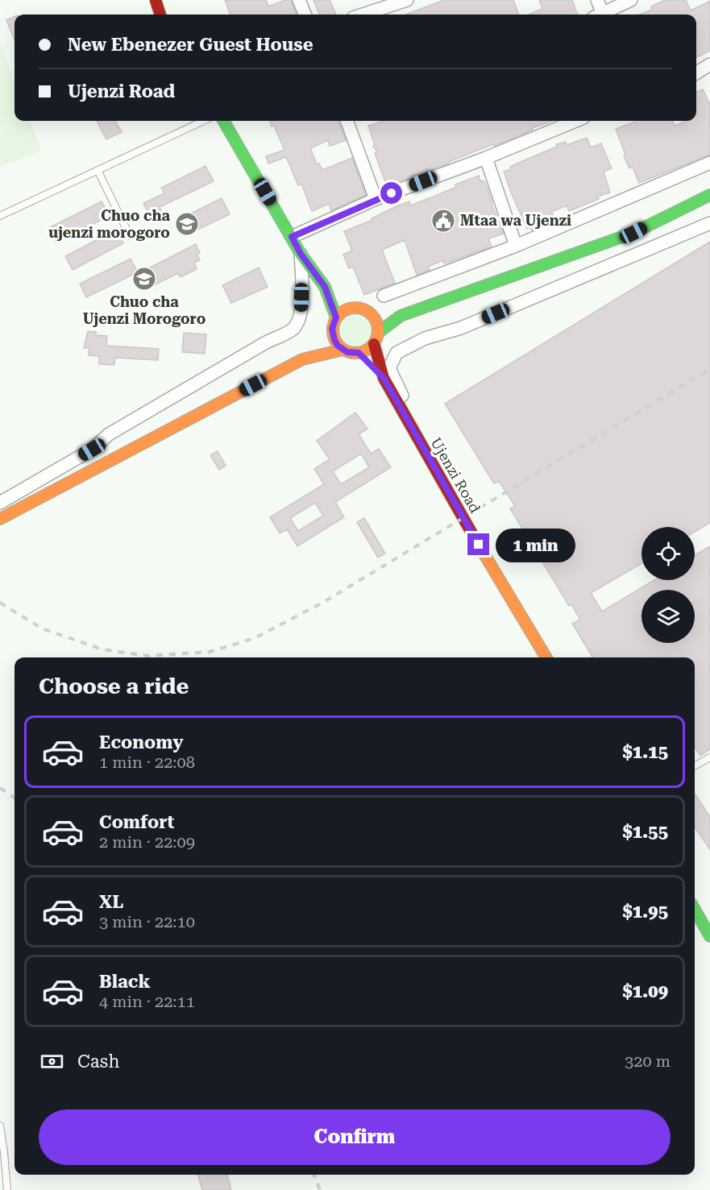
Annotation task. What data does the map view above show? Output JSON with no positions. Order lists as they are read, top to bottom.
{
  "streets": {
    "street": ["Ujenzi Road"]
  },
  "places": {
    "public building": ["Mtaa wa Ujenzi"],
    "school or university": ["Chuo cha ujenzi morogoro", "Chuo cha Ujenzi Morogoro"]
  },
  "page": {
    "banner": ["New Ebenezer Guest House", "Ujenzi Road"],
    "bubble": "1 min",
    "heading": "Choose a ride",
    "list": [
      {
        "name": "Economy",
        "note": "1 min · 22:08",
        "value": "$1.15"
      },
      {
        "name": "Comfort",
        "note": "2 min · 22:09",
        "value": "$1.55"
      },
      {
        "name": "XL",
        "note": "3 min · 22:10",
        "value": "$1.95"
      },
      {
        "name": "Black",
        "note": "4 min · 22:11",
        "value": "$1.09"
      }
    ],
    "pay": ["Cash", "320 m"],
    "buttons": "Confirm"
  }
}
